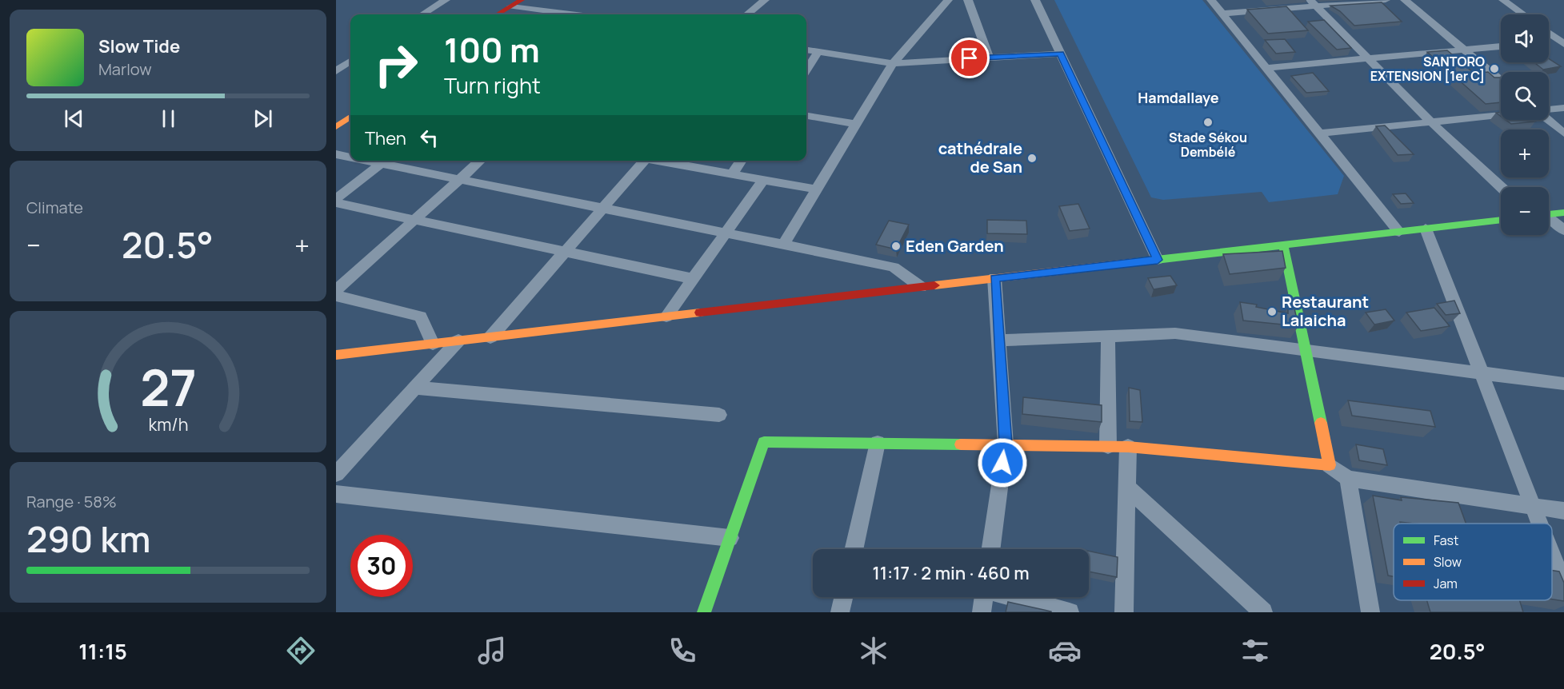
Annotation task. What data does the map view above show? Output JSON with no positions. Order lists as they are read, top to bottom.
{
  "districts": ["Hamdallaye"],
  "places": [
    "SANTORO EXTENSION [1er C]",
    "Stade Sékou Dembélé",
    "cathédrale de San",
    "Eden Garden",
    "Restaurant Lalaicha"
  ],
  "legend": ["Fast", "Slow", "Jam"],
  "page": {
    "map_buttons": ["+", "−"],
    "turn": ["100 m", "Turn right"],
    "song": ["Slow Tide", "Marlow"],
    "then": "Then",
    "tile": [
      "Climate",
      ["Range · 58%", "290 km"]
    ],
    "heat": ["−", "20.5°", "+"],
    "limit": "30",
    "trip": "11:17 · 2 min · 460 m",
    "tabs": ["11:15", "20.5°"],
    "gauge": ["27", "km/h"]
  }
}
